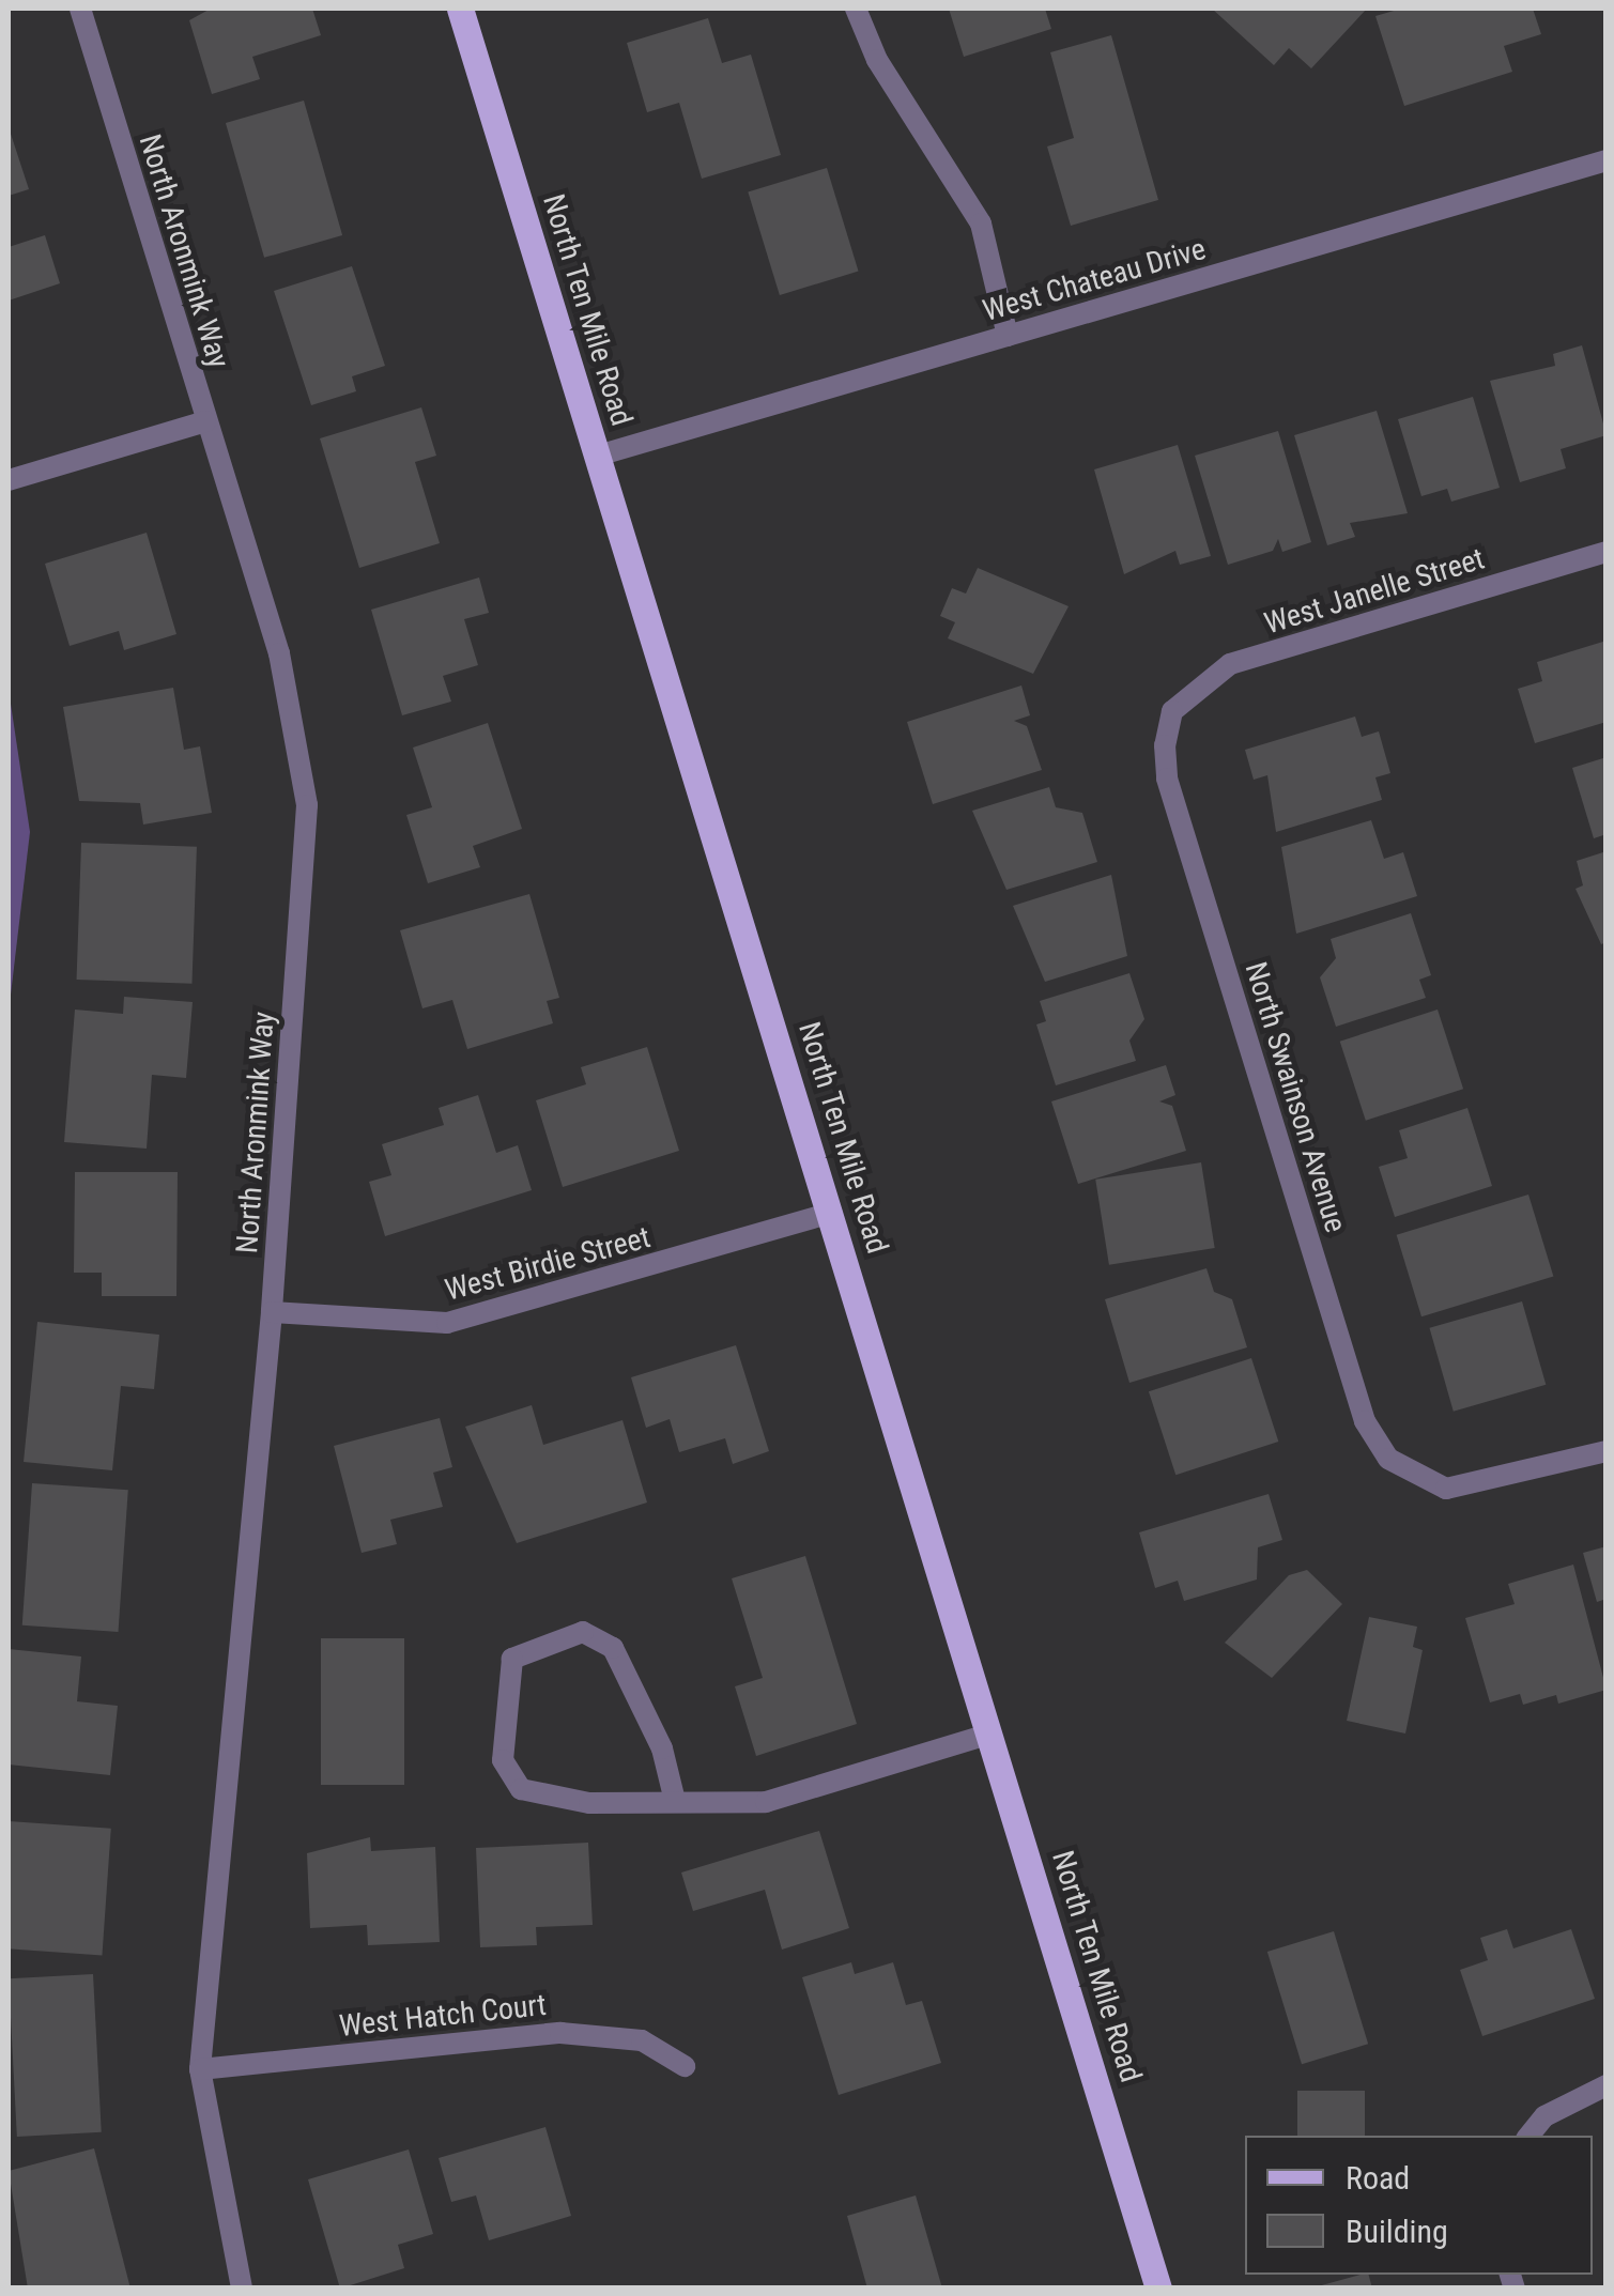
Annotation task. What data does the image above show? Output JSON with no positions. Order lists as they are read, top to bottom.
{
  "streets": {
    "main road": ["North Ten Mile Road"],
    "street": [
      "North Aronmink Way",
      "West Chateau Drive",
      "West Janelle Street",
      "North Swainson Avenue",
      "West Birdie Street",
      "West Hatch Court"
    ]
  },
  "crossings": [
    ["North Aronmink Way", "West Birdie Street"],
    ["North Aronmink Way", "West Hatch Court"],
    ["West Chateau Drive", "North Ten Mile Road"],
    ["North Ten Mile Road", "West Birdie Street"],
    ["West Janelle Street", "North Swainson Avenue"]
  ],
  "legend": ["Road", "Building"]
}
